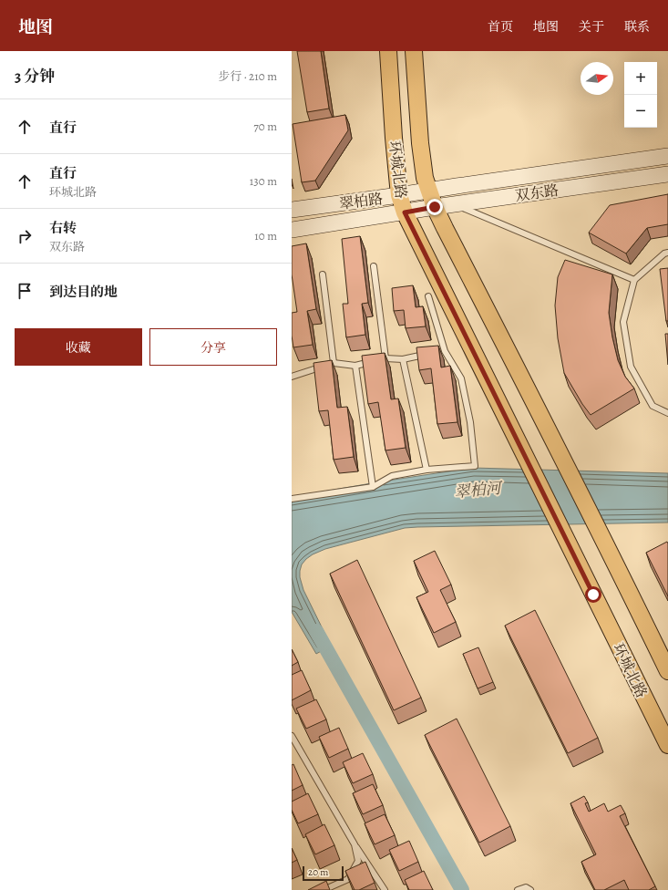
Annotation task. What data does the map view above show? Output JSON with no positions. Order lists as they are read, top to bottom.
{
  "streets": {
    "main road": ["环城北路", "双东路", "翠柏路"]
  },
  "crossings": [
    ["环城北路", "双东路"],
    ["环城北路", "翠柏路"],
    ["双东路", "翠柏路"]
  ],
  "water": ["翠柏河"],
  "scale_bar": "20 m",
  "north": "right",
  "page": {
    "header": "地图",
    "nav": [
      "首页",
      "地图",
      "关于",
      "联系"
    ],
    "heading": ["3 分钟", "步行 · 210 m"],
    "map_buttons": ["+", "−"],
    "list": [
      ["直行", "70 m"],
      ["直行", "环城北路", "130 m"],
      ["右转", "双东路", "10 m"],
      "到达目的地"
    ],
    "buttons": ["收藏", "分享"],
    "scale": "20 m"
  }
}
